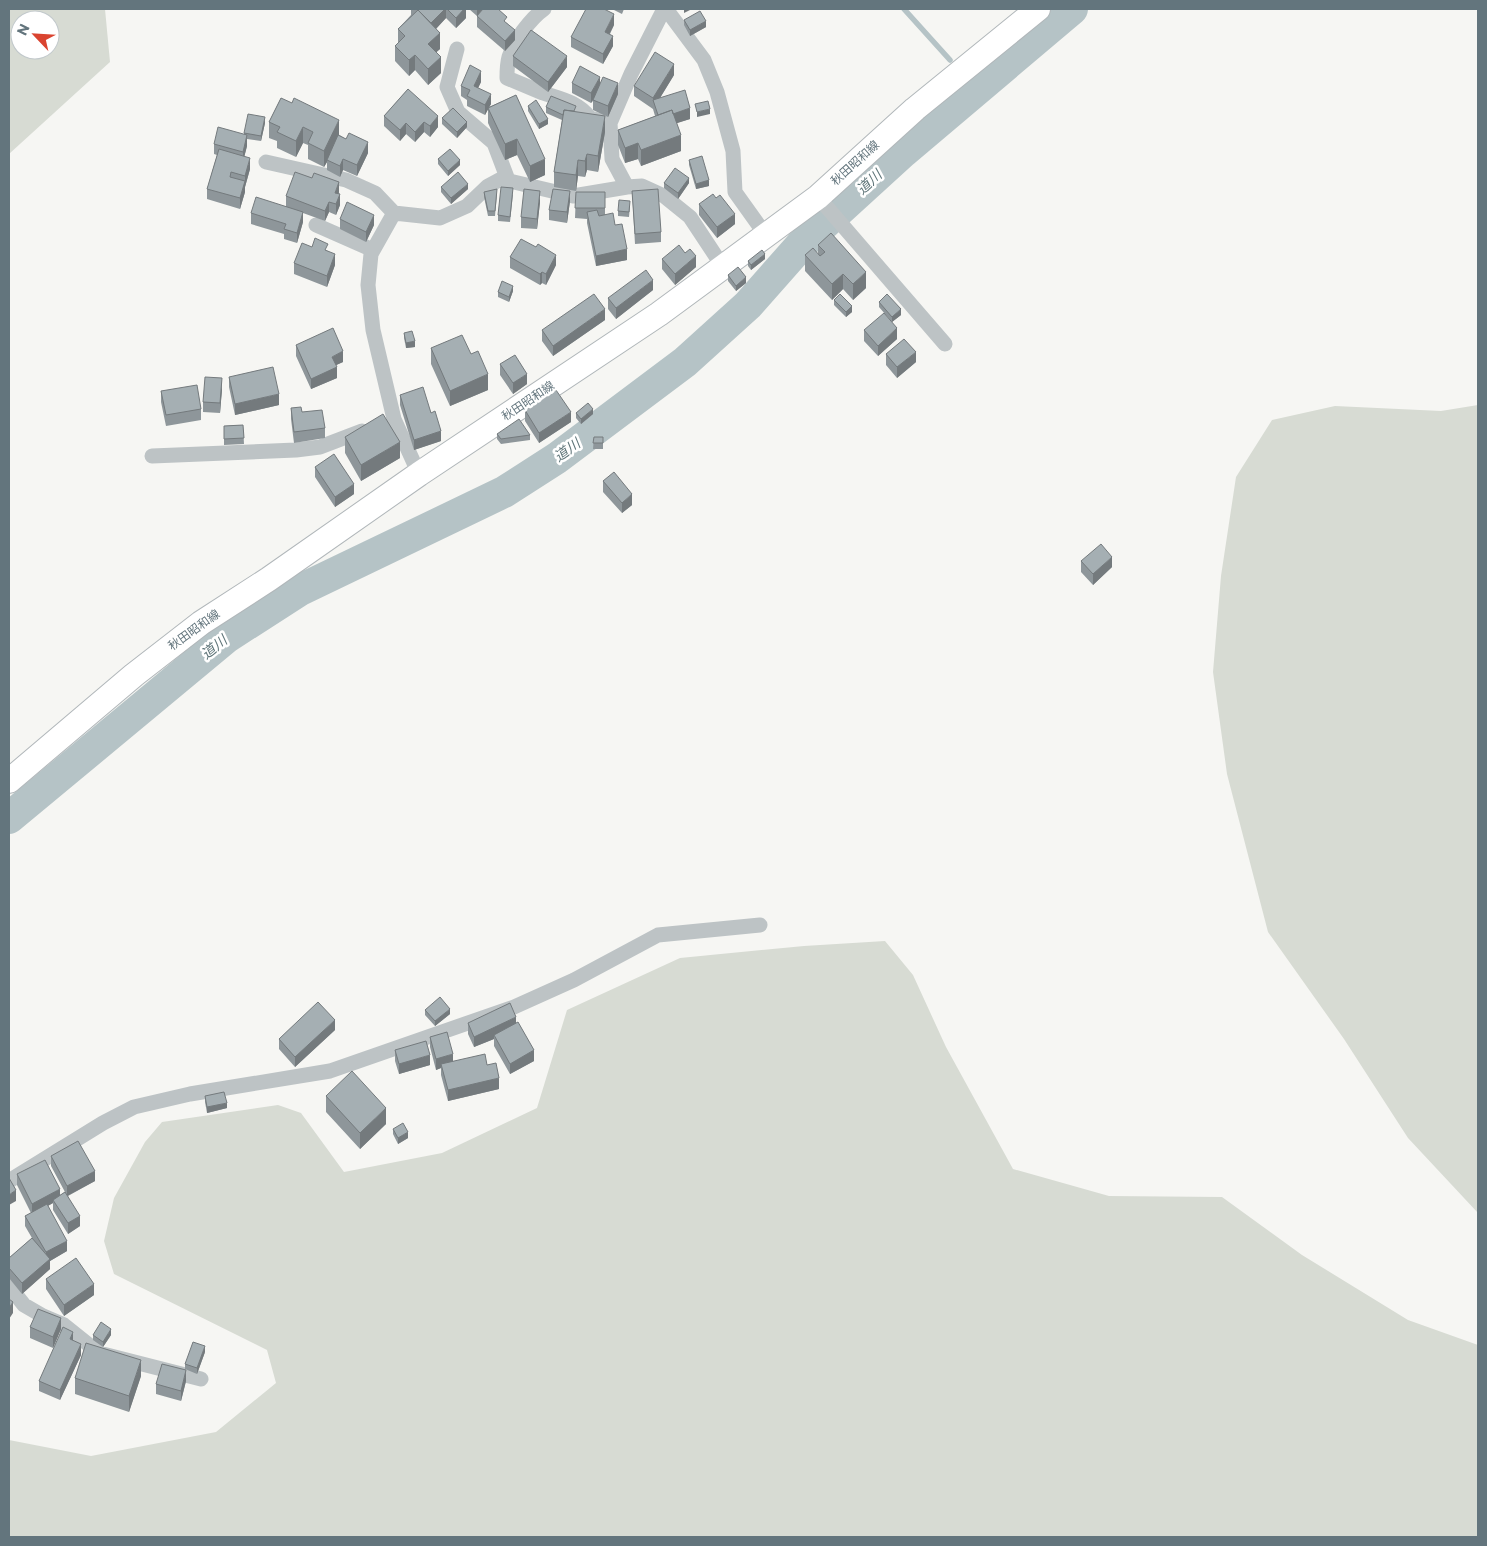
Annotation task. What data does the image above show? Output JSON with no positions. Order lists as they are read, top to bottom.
{
  "streets": {
    "main road": ["秋田昭和線"]
  },
  "water": ["道川"],
  "north": "top left"
}
